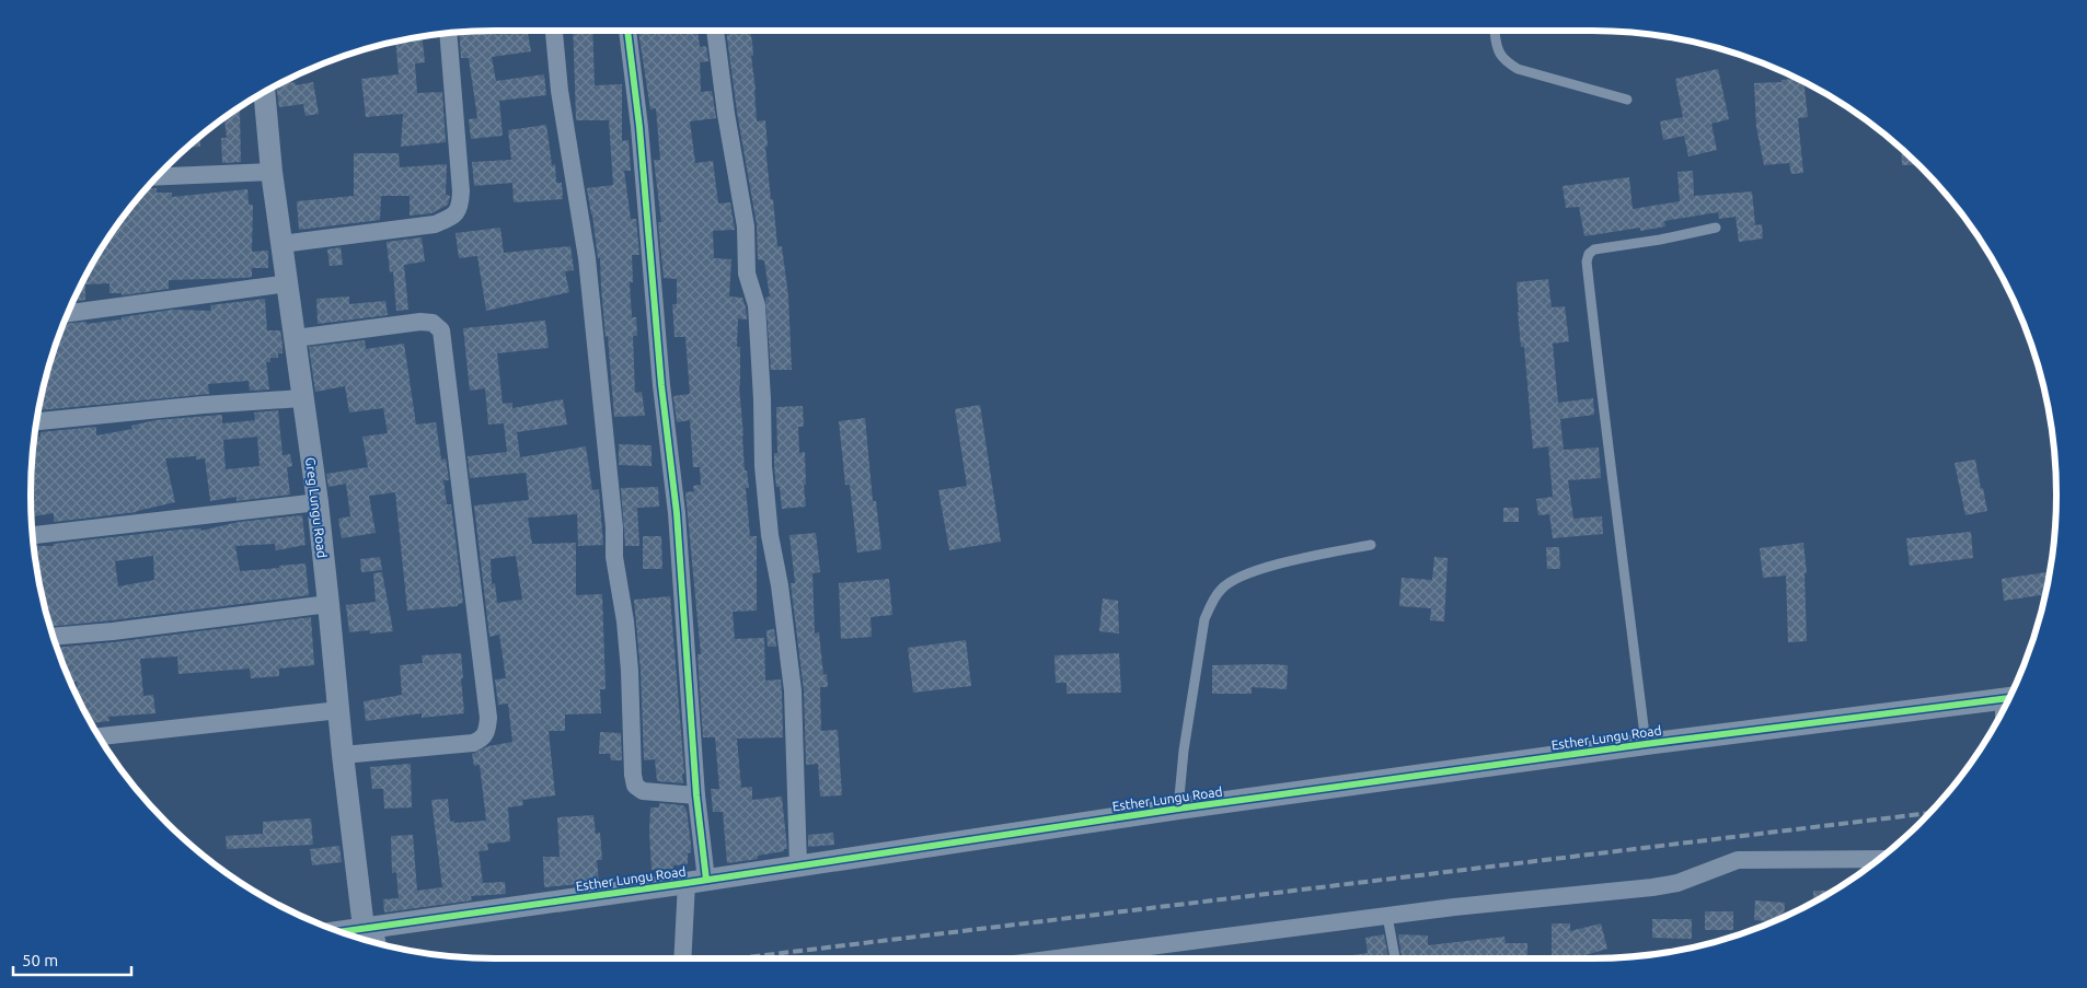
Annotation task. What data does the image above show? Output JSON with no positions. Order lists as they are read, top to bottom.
{
  "streets": {
    "street": ["Greg Lungu Road", "Esther Lungu Road"]
  },
  "crossings": [
    ["Greg Lungu Road", "Esther Lungu Road"]
  ],
  "scale_bar": "50 m"
}
